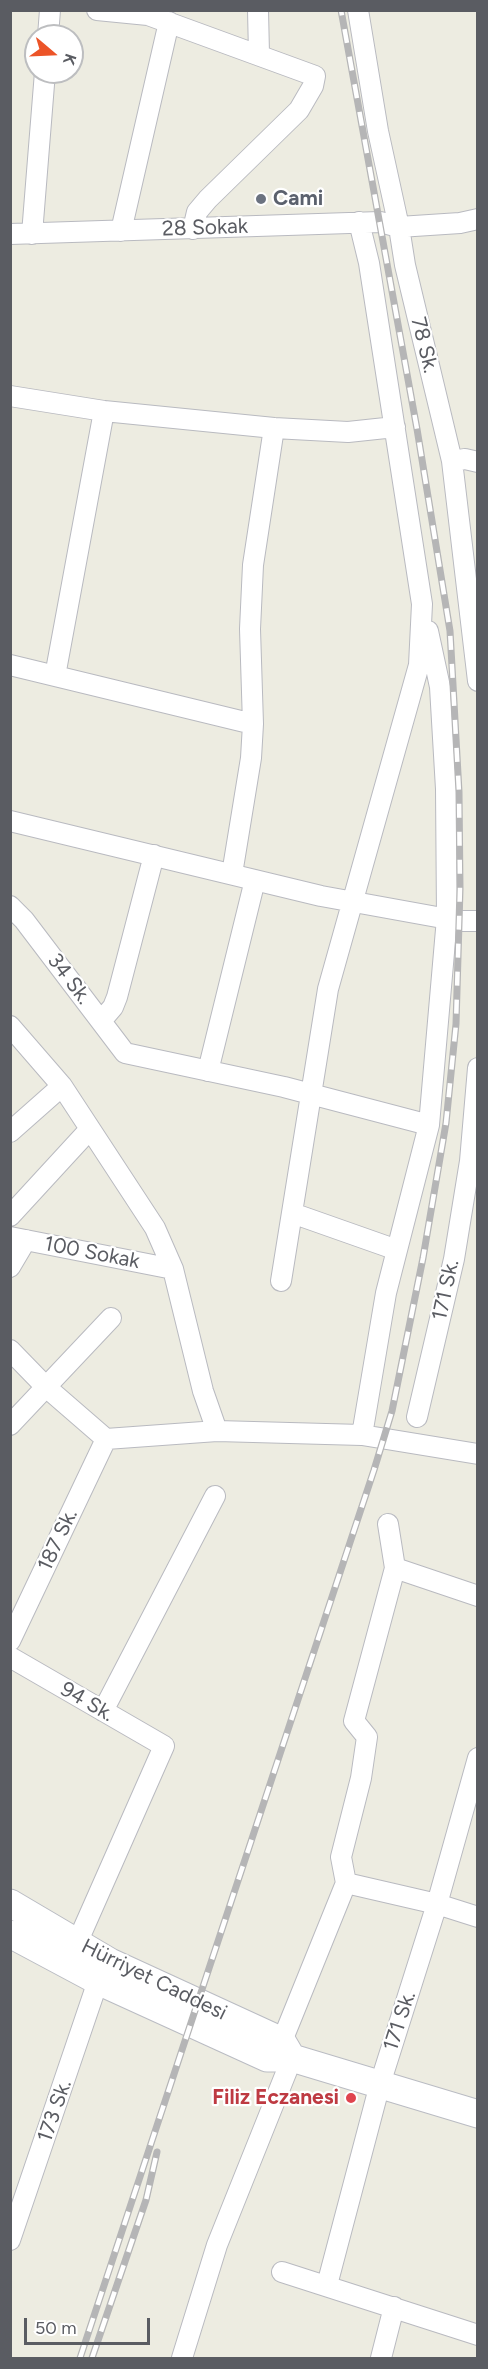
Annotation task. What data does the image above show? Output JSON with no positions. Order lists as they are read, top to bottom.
{
  "streets": {
    "main road": ["Hürriyet Caddesi"],
    "street": [
      "28 Sokak",
      "78 Sk.",
      "34 Sk.",
      "100 Sokak",
      "171 Sk.",
      "187 Sk.",
      "94 Sk.",
      "173 Sk."
    ]
  },
  "crossings": [
    ["28 Sokak", "78 Sk."],
    ["171 Sk.", "Hürriyet Caddesi"],
    ["94 Sk.", "Hürriyet Caddesi"],
    ["Hürriyet Caddesi", "173 Sk."]
  ],
  "places": ["Cami", "Filiz Eczanesi"],
  "scale_bar": "50 m",
  "north": "right"
}
